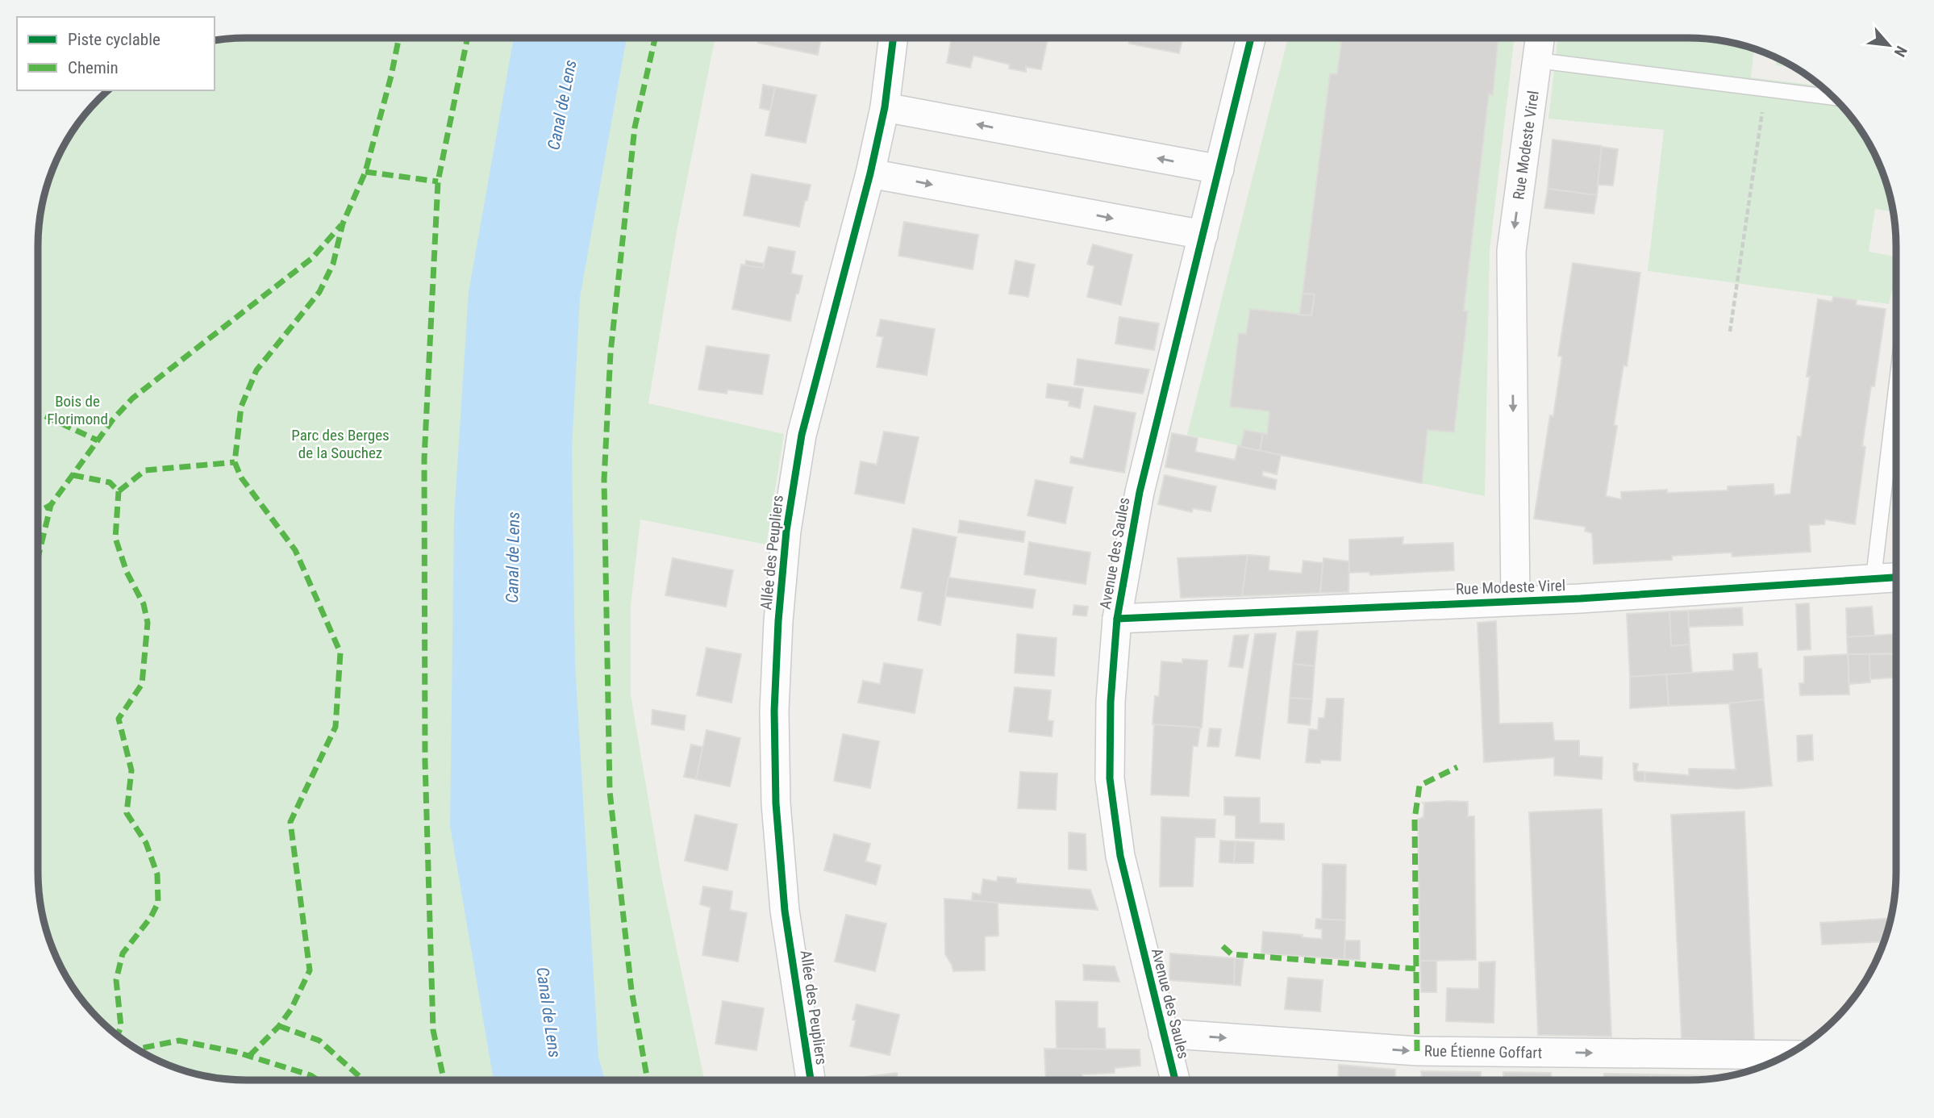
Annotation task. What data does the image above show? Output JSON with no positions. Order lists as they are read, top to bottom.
{
  "streets": {
    "street": [
      "Rue Modeste Virel",
      "Allée des Peupliers",
      "Avenue des Saules",
      "Rue Étienne Goffart"
    ]
  },
  "crossings": [
    ["Rue Modeste Virel", "Avenue des Saules"],
    ["Avenue des Saules", "Rue Étienne Goffart"]
  ],
  "one_way": ["Rue Modeste Virel", "Rue Étienne Goffart"],
  "water": ["Canal de Lens"],
  "parks": ["Bois de Florimond", "Parc des Berges de la Souchez"],
  "legend": ["Piste cyclable", "Chemin"],
  "north": "bottom right"
}
